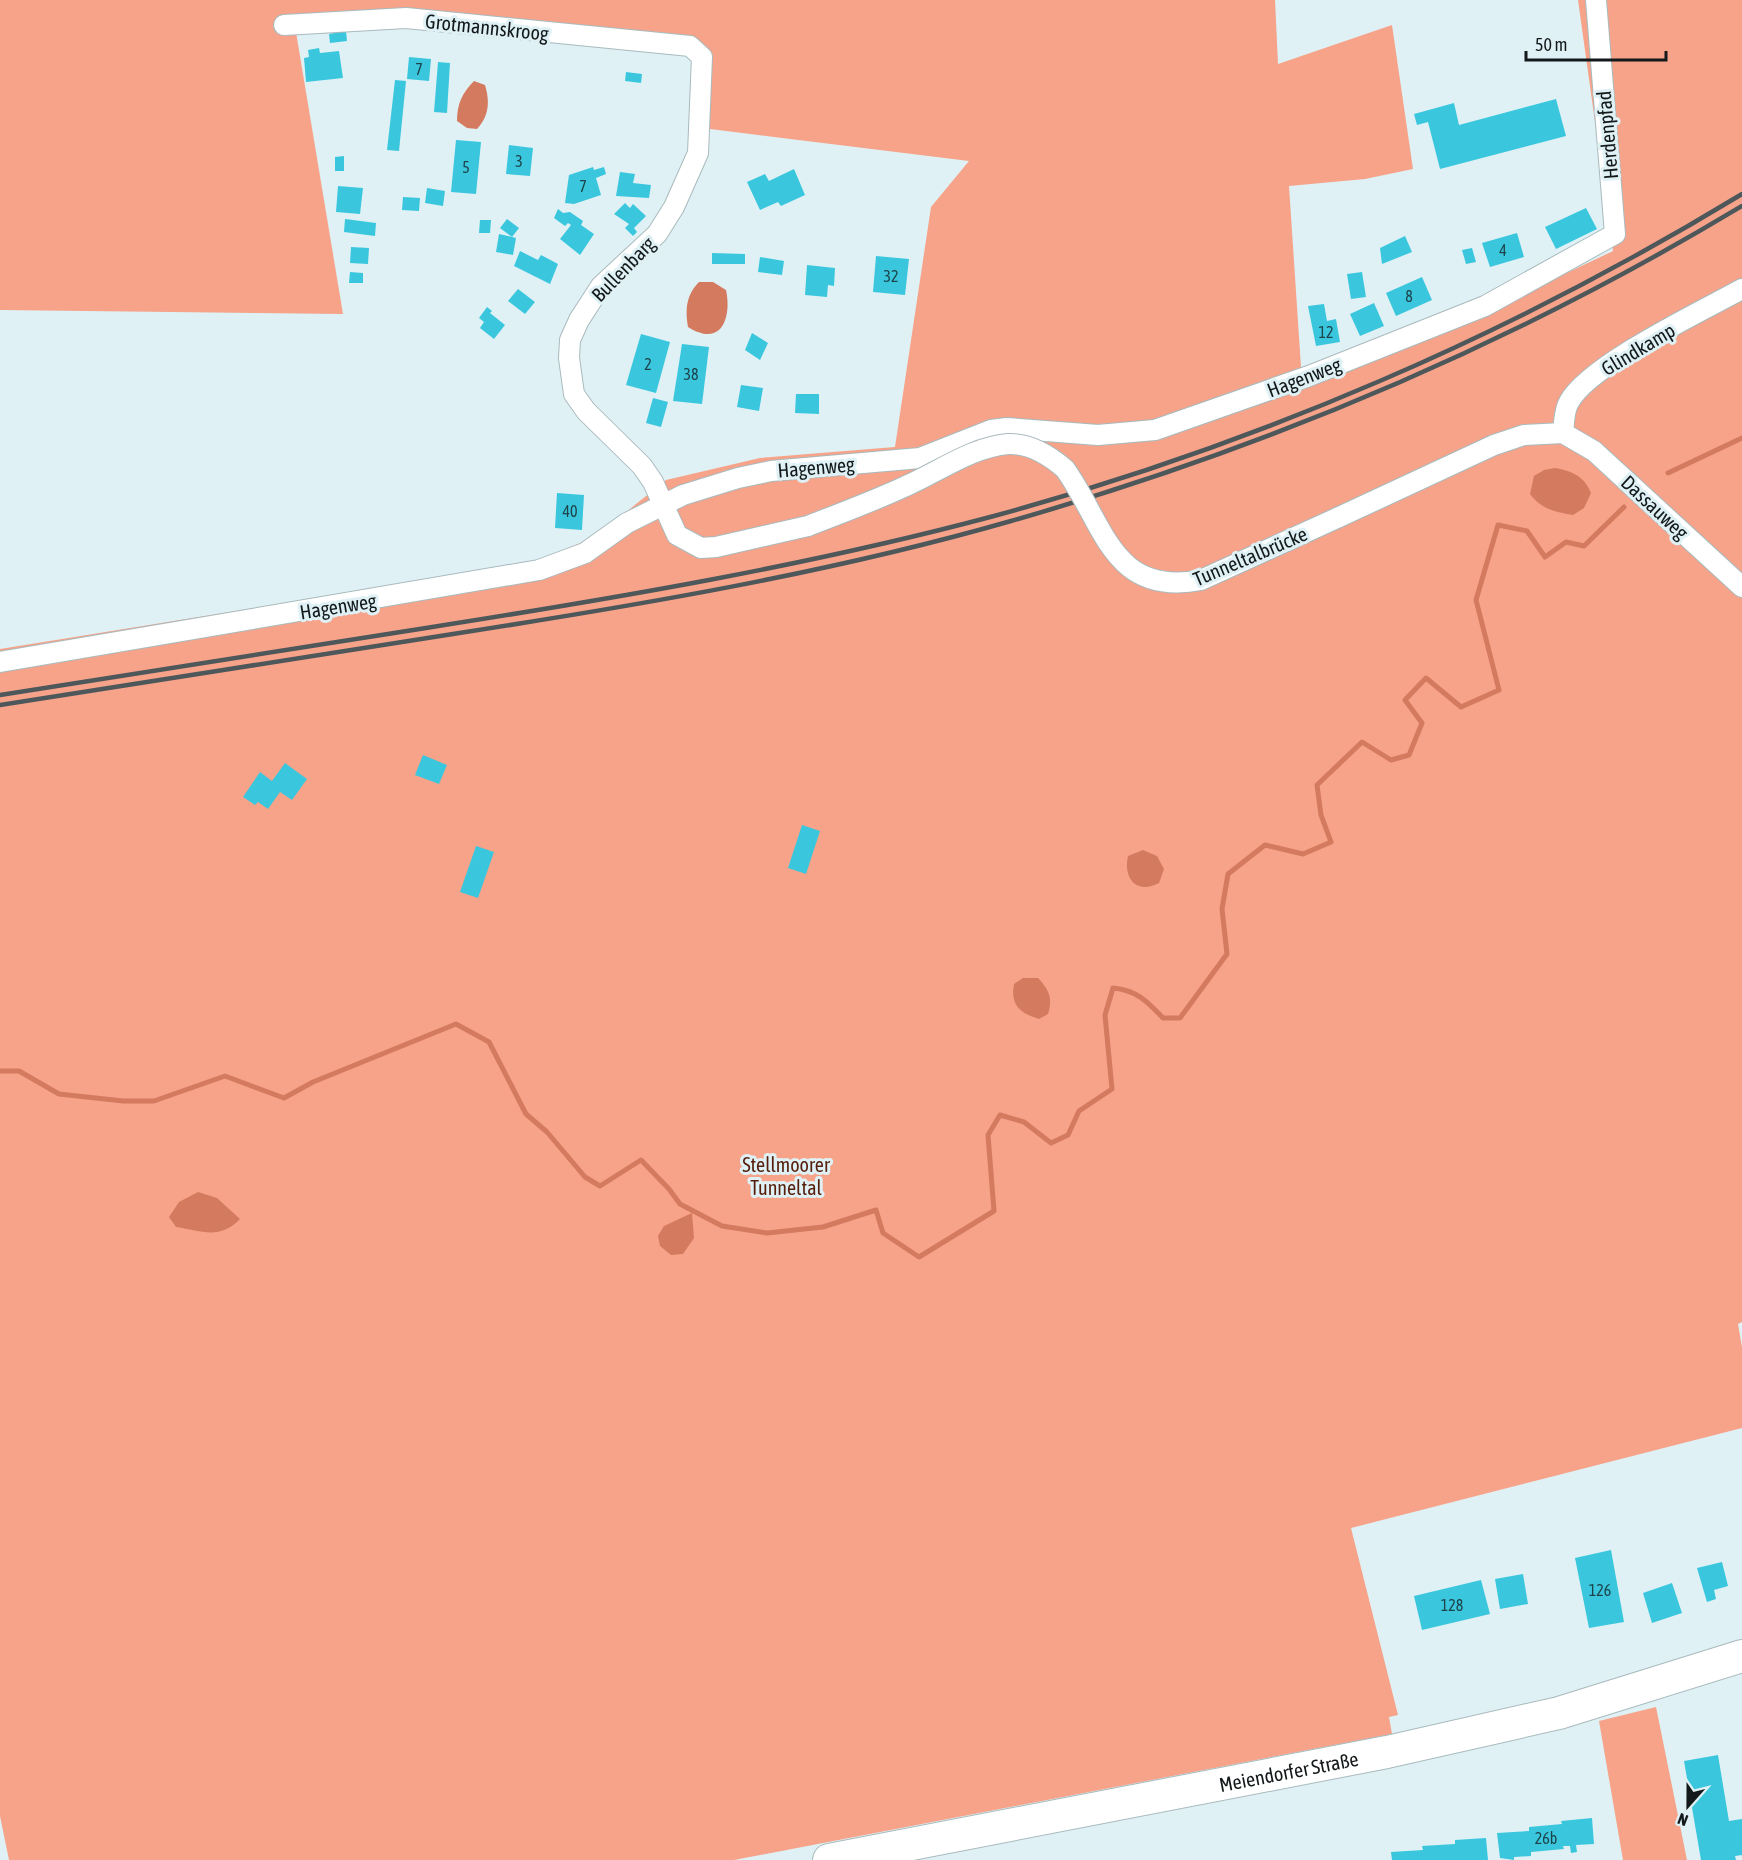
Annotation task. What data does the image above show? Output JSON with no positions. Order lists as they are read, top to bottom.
{
  "streets": {
    "main road": ["Meiendorfer Straße"],
    "street": [
      "Grotmannskroog",
      "Herdenpfad",
      "Bullenbarg",
      "Glindkamp",
      "Hagenweg",
      "Dassauweg",
      "Tunneltalbrücke"
    ]
  },
  "crossings": [
    ["Grotmannskroog", "Bullenbarg"],
    ["Herdenpfad", "Hagenweg"],
    ["Bullenbarg", "Hagenweg"],
    ["Bullenbarg", "Tunneltalbrücke"],
    ["Glindkamp", "Dassauweg"],
    ["Glindkamp", "Tunneltalbrücke"],
    ["Hagenweg", "Tunneltalbrücke"],
    ["Dassauweg", "Tunneltalbrücke"]
  ],
  "parks": ["Stellmoorer Tunneltal"],
  "house_numbers": [
    "7",
    "3",
    "5",
    "7",
    "4",
    "32",
    "8",
    "12",
    "2",
    "38",
    "40",
    "126",
    "128",
    "26b"
  ],
  "scale_bar": "50 m",
  "north": "bottom"
}
